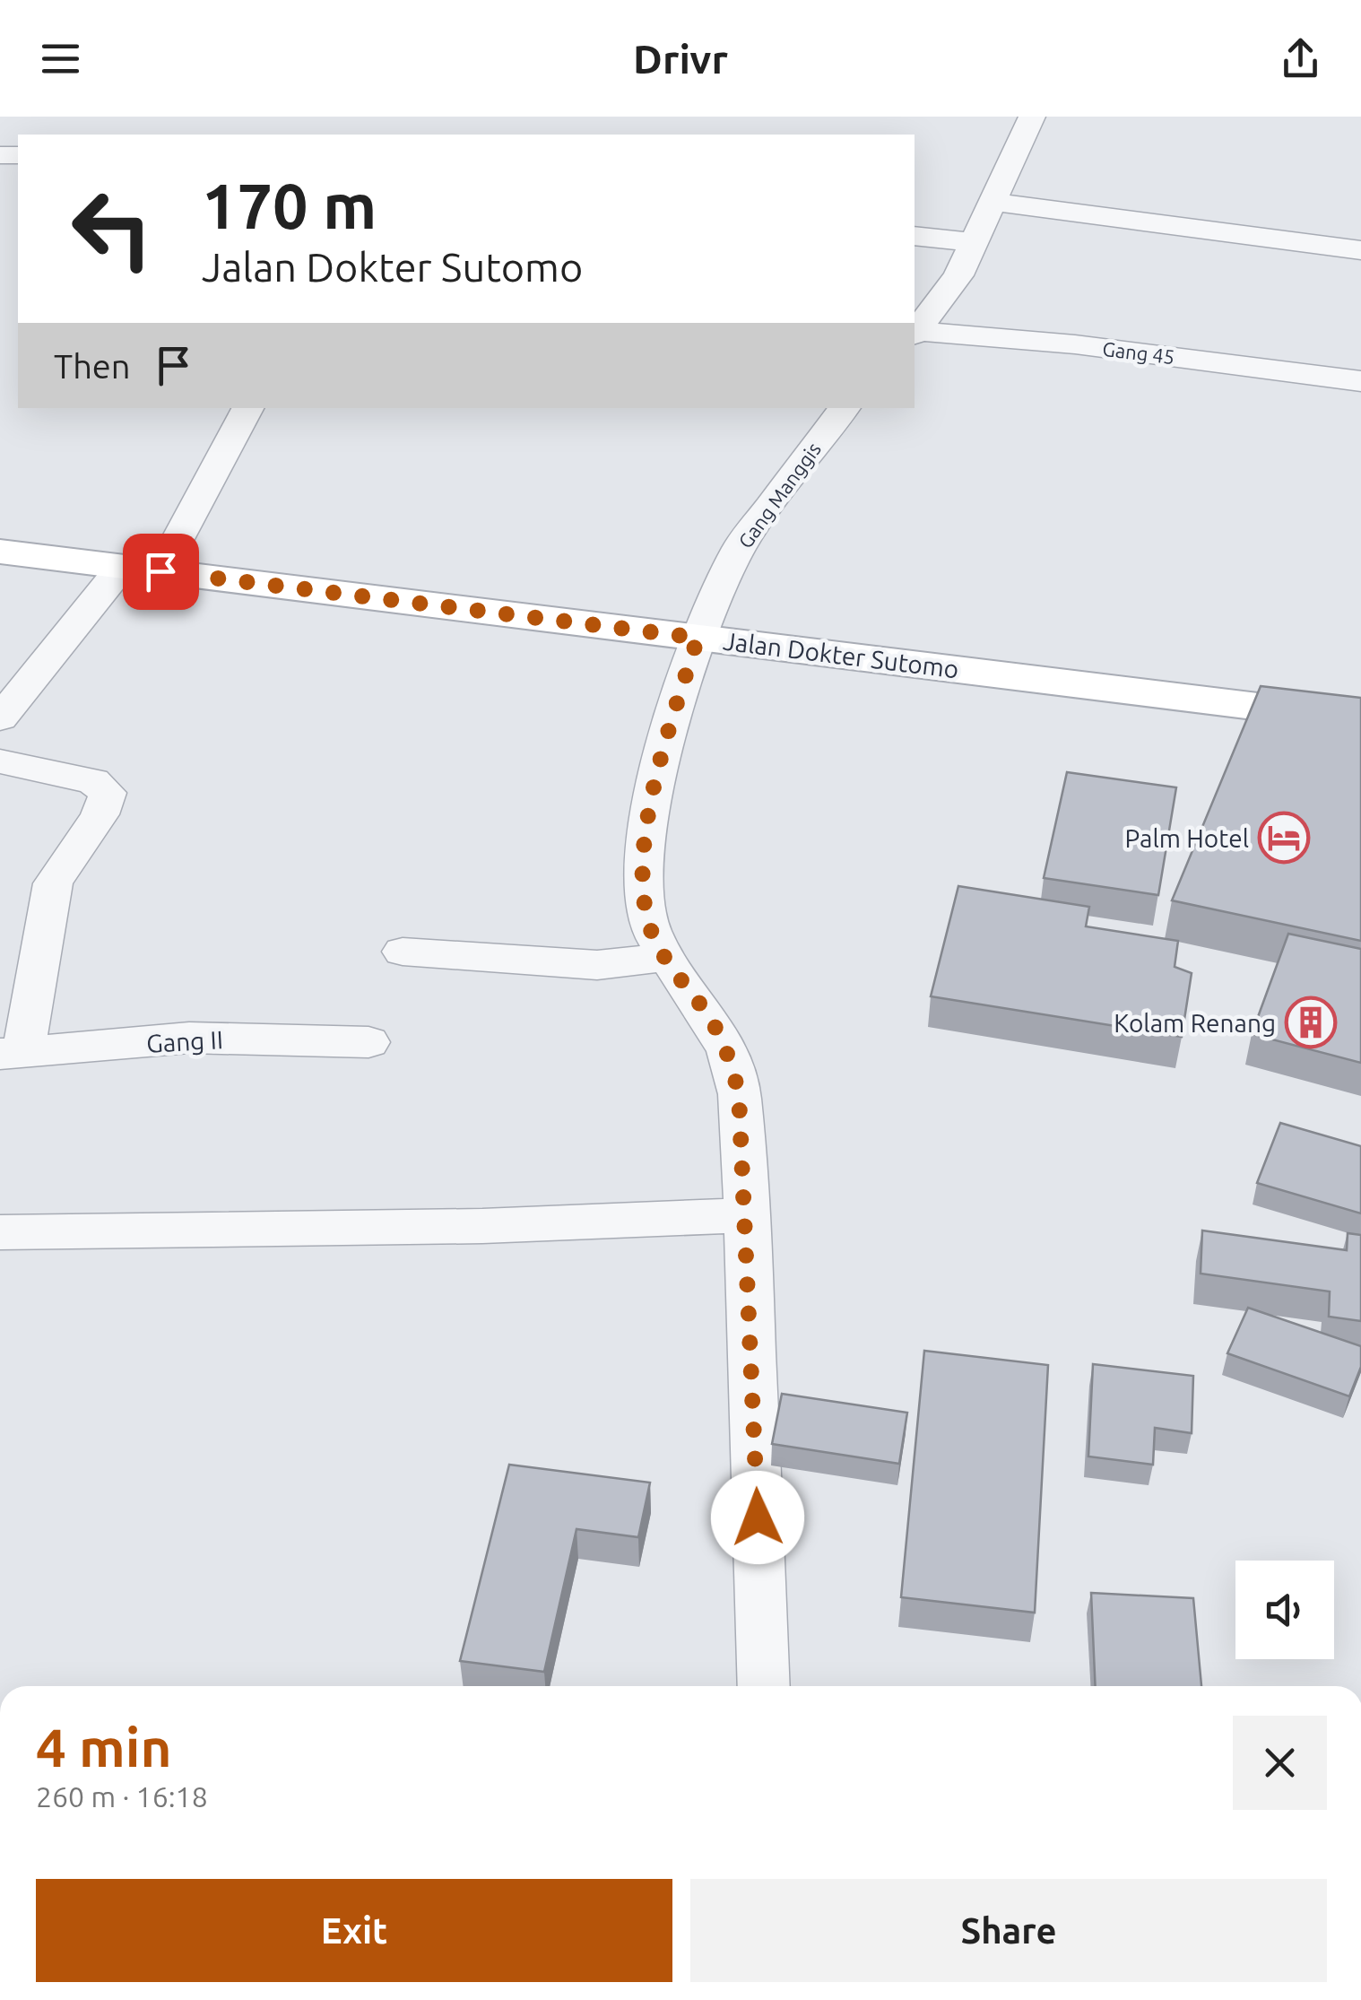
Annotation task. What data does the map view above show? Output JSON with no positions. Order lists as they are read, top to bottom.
{
  "streets": {
    "street": [
      "Gang 45",
      "Gang Manggis",
      "Jalan Dokter Sutomo",
      "Gang II"
    ]
  },
  "crossings": [
    ["Gang Manggis", "Jalan Dokter Sutomo"]
  ],
  "places": {
    "hotel": ["Palm Hotel"],
    "building": ["Kolam Renang"]
  },
  "page": {
    "header": "Drivr",
    "turn": ["170 m", "Jalan Dokter Sutomo"],
    "then": "Then",
    "heading": ["4 min", "260 m · 16:18"],
    "buttons": ["Exit", "Share"]
  }
}
